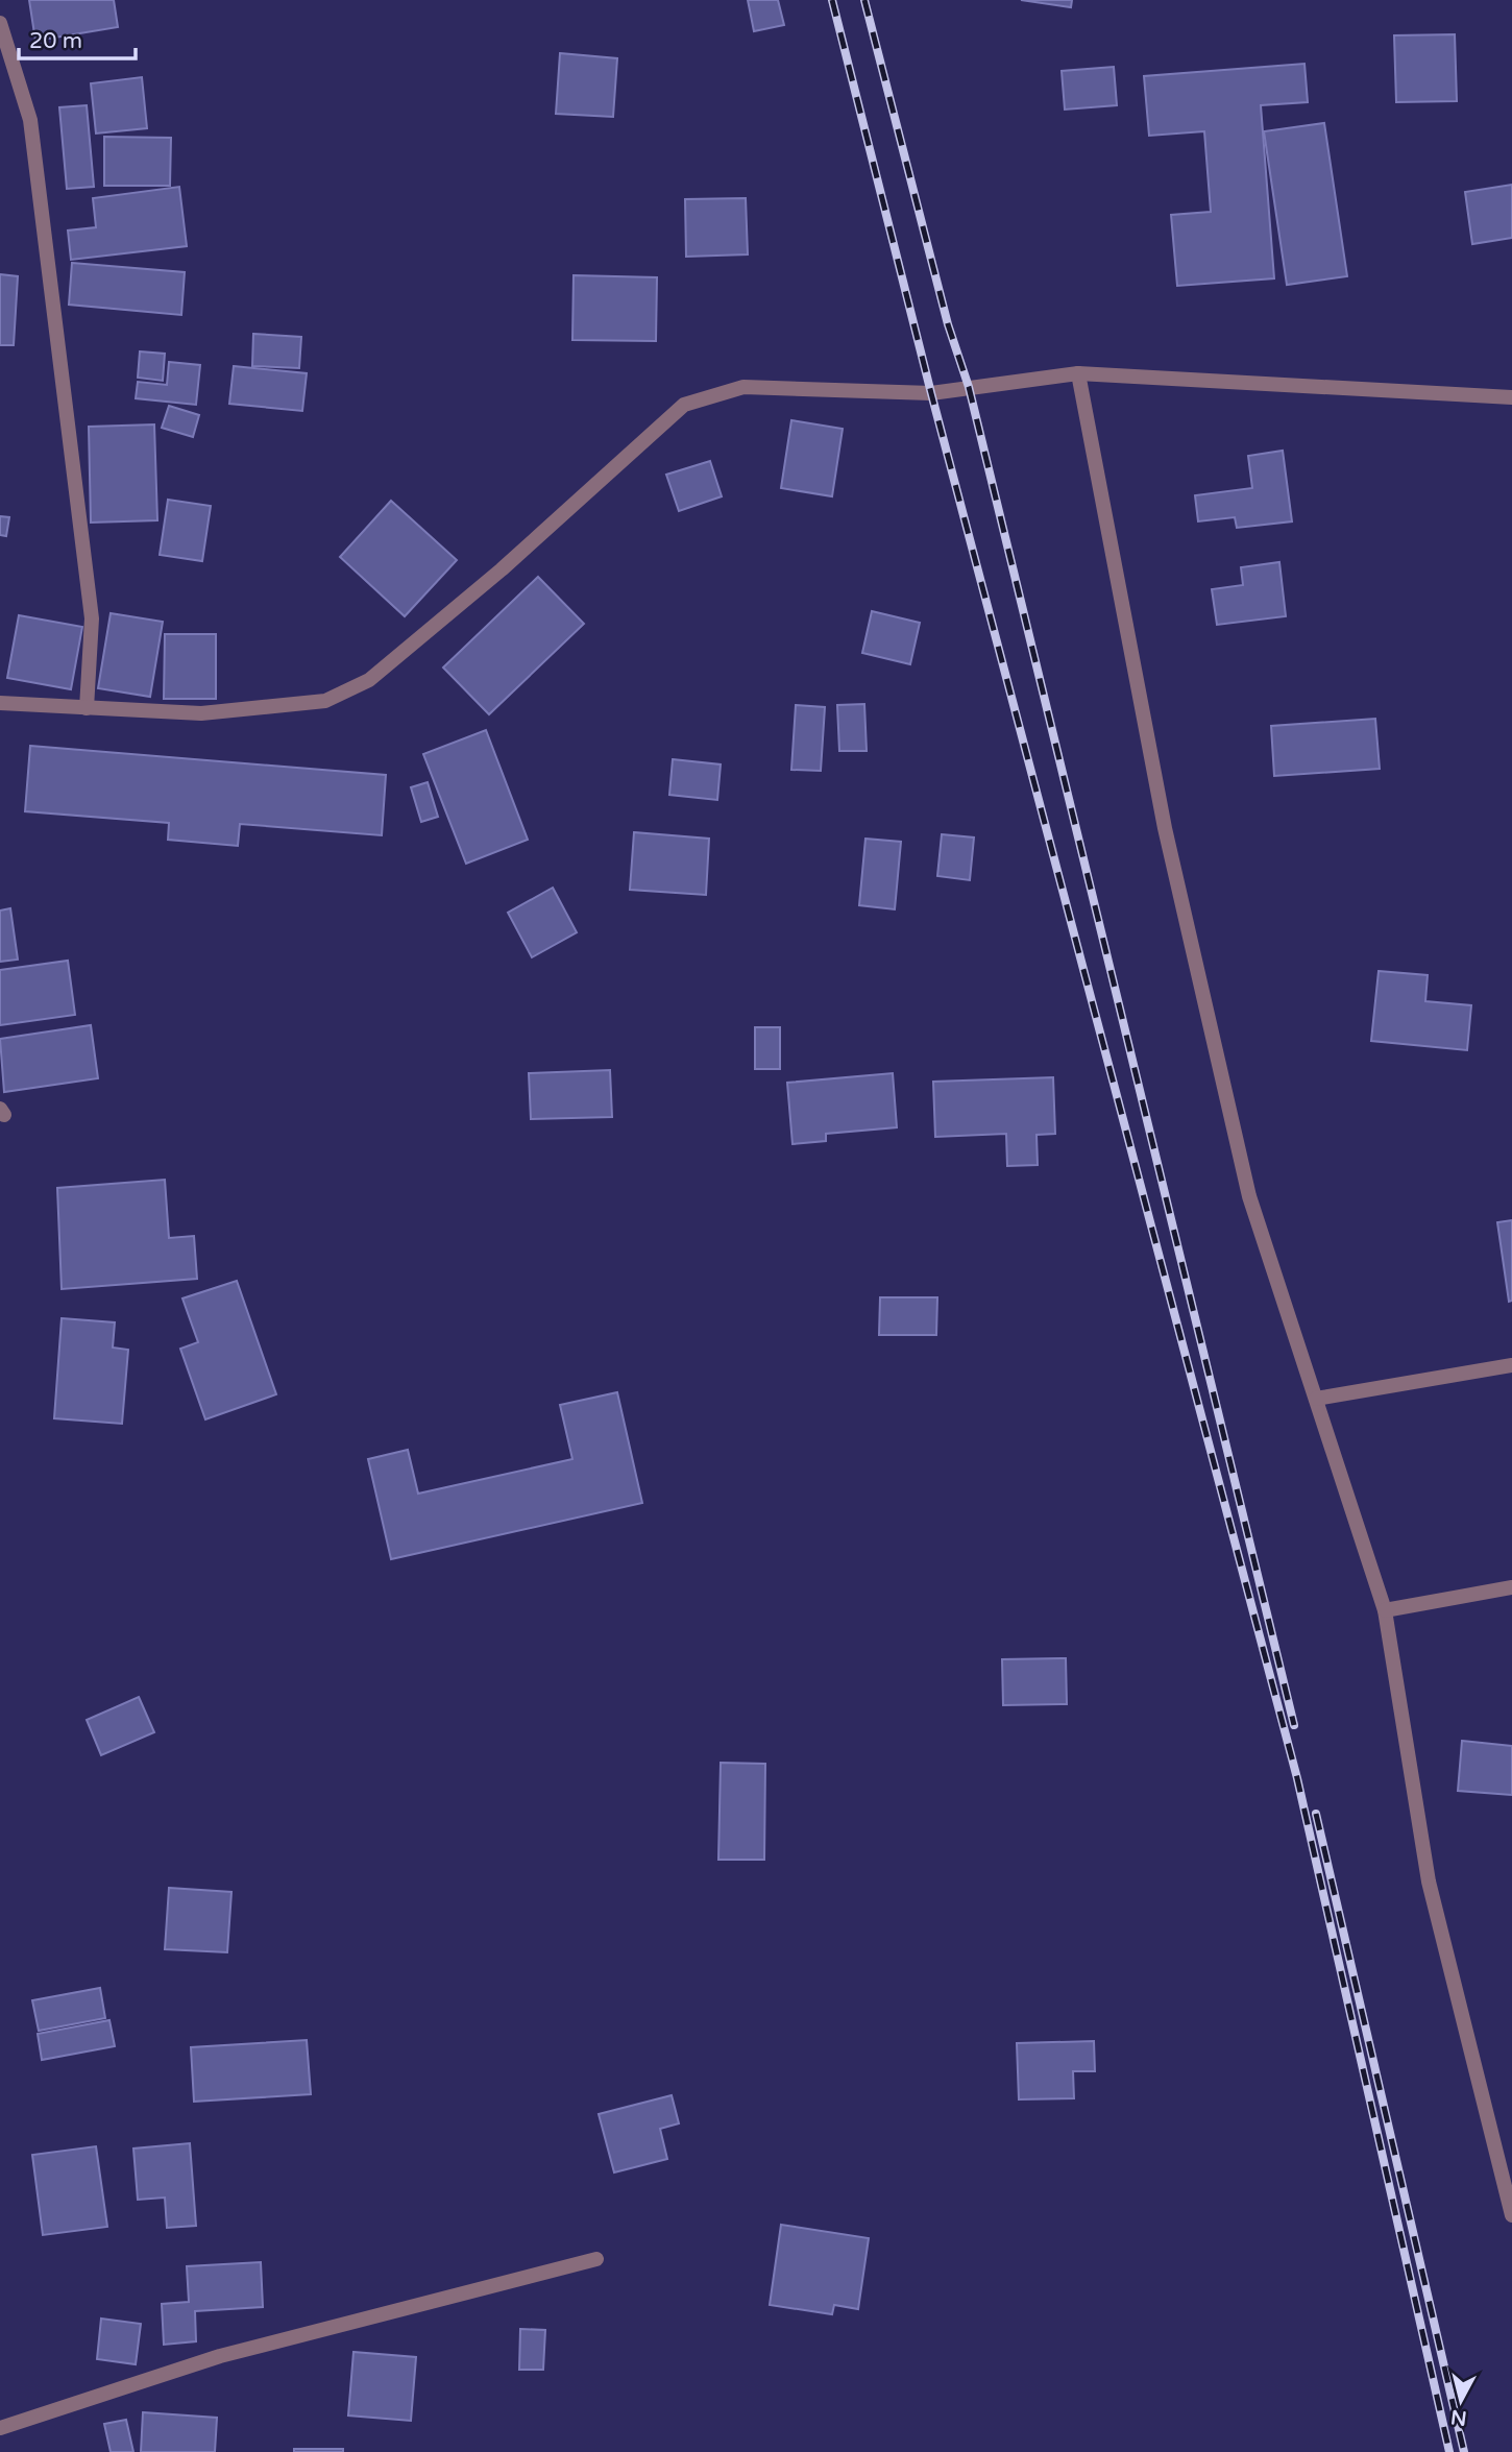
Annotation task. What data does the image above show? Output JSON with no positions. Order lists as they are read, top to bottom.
{
  "scale_bar": "20 m",
  "north": "bottom"
}
